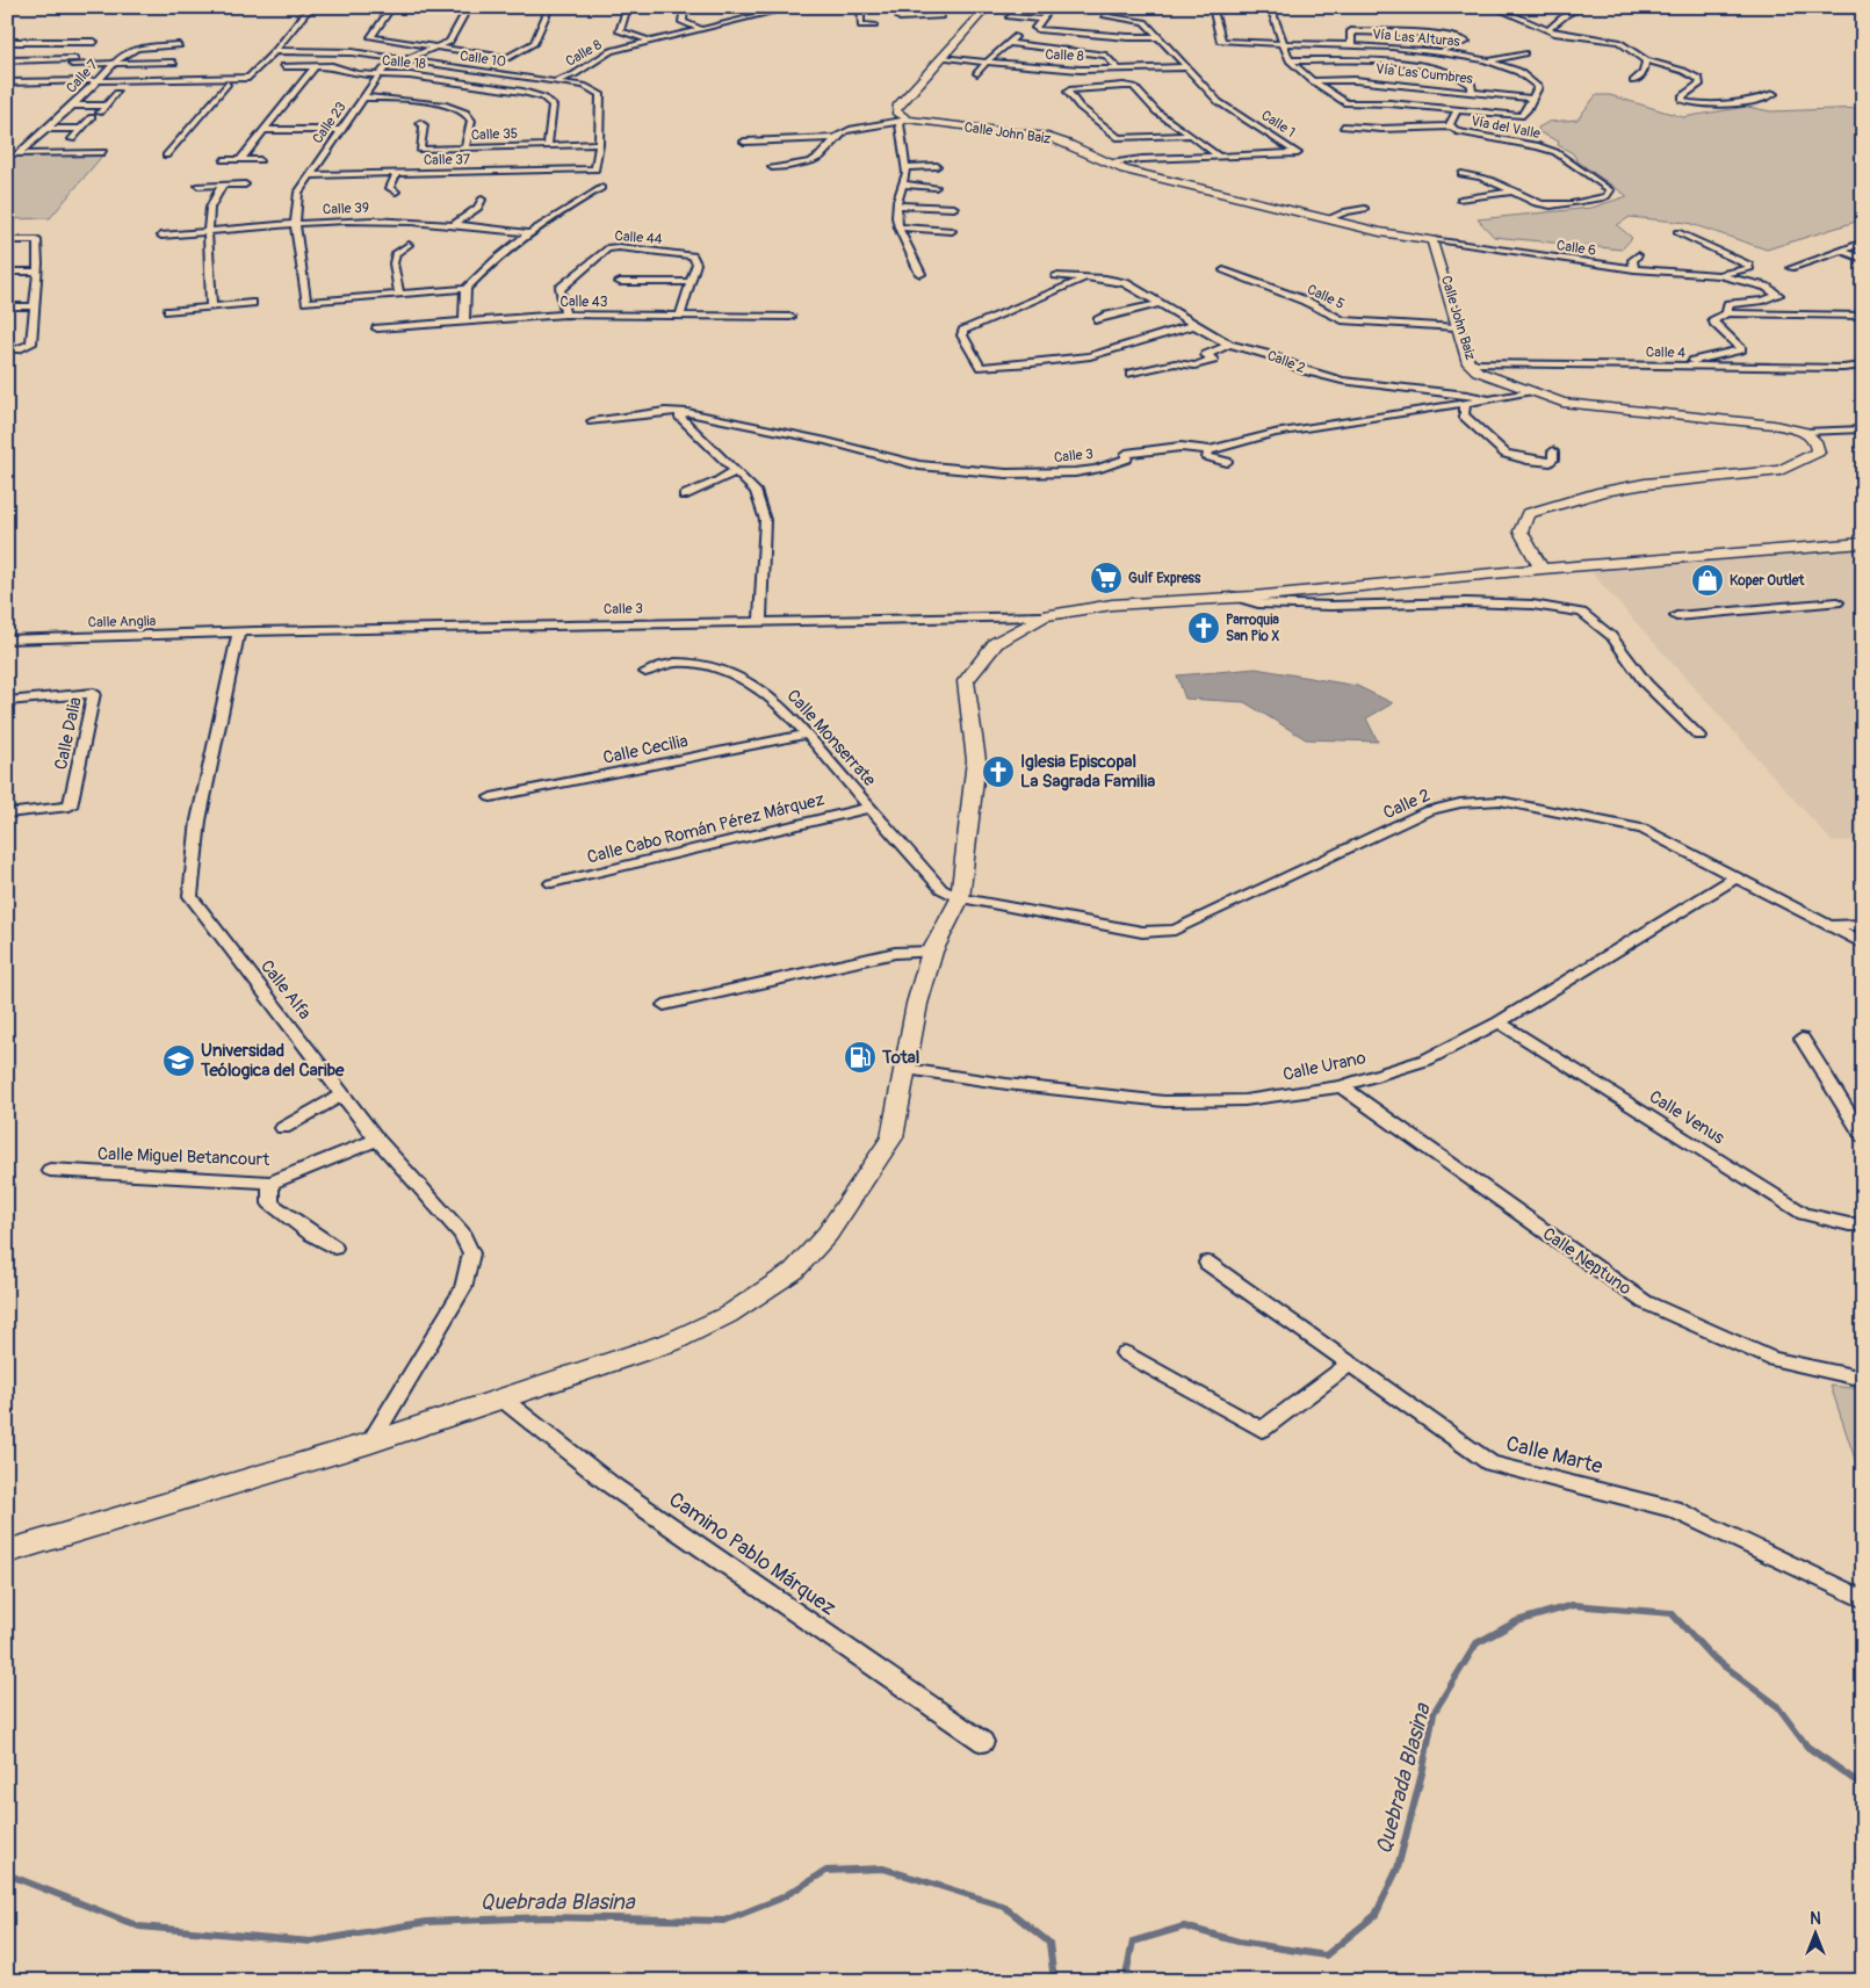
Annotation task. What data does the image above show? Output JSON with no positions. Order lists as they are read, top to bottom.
{
  "streets": {
    "street": [
      "Vía Las Alturas",
      "Calle 8",
      "Calle 10",
      "Calle 18",
      "Vía Las Cumbres",
      "Calle 7",
      "Calle 23",
      "Calle 1",
      "Vía del Valle",
      "Calle John Baiz",
      "Calle 35",
      "Calle 37",
      "Calle 39",
      "Calle 44",
      "Calle 6",
      "Calle 5",
      "Calle 43",
      "Calle 4",
      "Calle 2",
      "Calle 3",
      "Calle Anglia",
      "Calle Dalia",
      "Calle Monserrate",
      "Calle Cecilia",
      "Calle Cabo Román Pérez Márquez",
      "Calle Alfa",
      "Calle Urano",
      "Calle Venus",
      "Calle Miguel Betancourt",
      "Calle Neptuno",
      "Calle Marte",
      "Camino Pablo Márquez"
    ]
  },
  "crossings": [
    ["Vía Las Alturas", "Vía Las Cumbres"],
    ["Calle 8", "Calle 10"],
    ["Calle 8", "Calle 1"],
    ["Calle 10", "Calle 23"],
    ["Calle 10", "Calle 35"],
    ["Calle 10", "Calle 37"],
    ["Calle 18", "Calle 23"],
    ["Calle 18", "Calle 35"],
    ["Calle 23", "Calle 37"],
    ["Calle 23", "Calle 39"],
    ["Calle 1", "Calle John Baiz"],
    ["Calle John Baiz", "Calle 6"],
    ["Calle John Baiz", "Calle 5"],
    ["Calle John Baiz", "Calle 4"],
    ["Calle John Baiz", "Calle 2"],
    ["Calle 44", "Calle 43"],
    ["Calle 2", "Calle 3"],
    ["Calle 2", "Calle Monserrate"],
    ["Calle 2", "Calle Urano"],
    ["Calle 3", "Calle Anglia"],
    ["Calle 3", "Calle Alfa"],
    ["Calle Anglia", "Calle Alfa"],
    ["Calle Monserrate", "Calle Cecilia"],
    ["Calle Monserrate", "Calle Cabo Román Pérez Márquez"],
    ["Calle Alfa", "Calle Miguel Betancourt"],
    ["Calle Urano", "Calle Venus"],
    ["Calle Urano", "Calle Neptuno"]
  ],
  "water": ["Quebrada Blasina"],
  "places": {
    "supermarket": ["Gulf Express"],
    "shop": ["Koper Outlet"],
    "church": ["Parroquia San Pio X", "Iglesia Episcopal La Sagrada Familia"],
    "fuel station": ["Total"],
    "school or university": ["Universidad Teólogica del Caribe"]
  },
  "north": "top"
}
